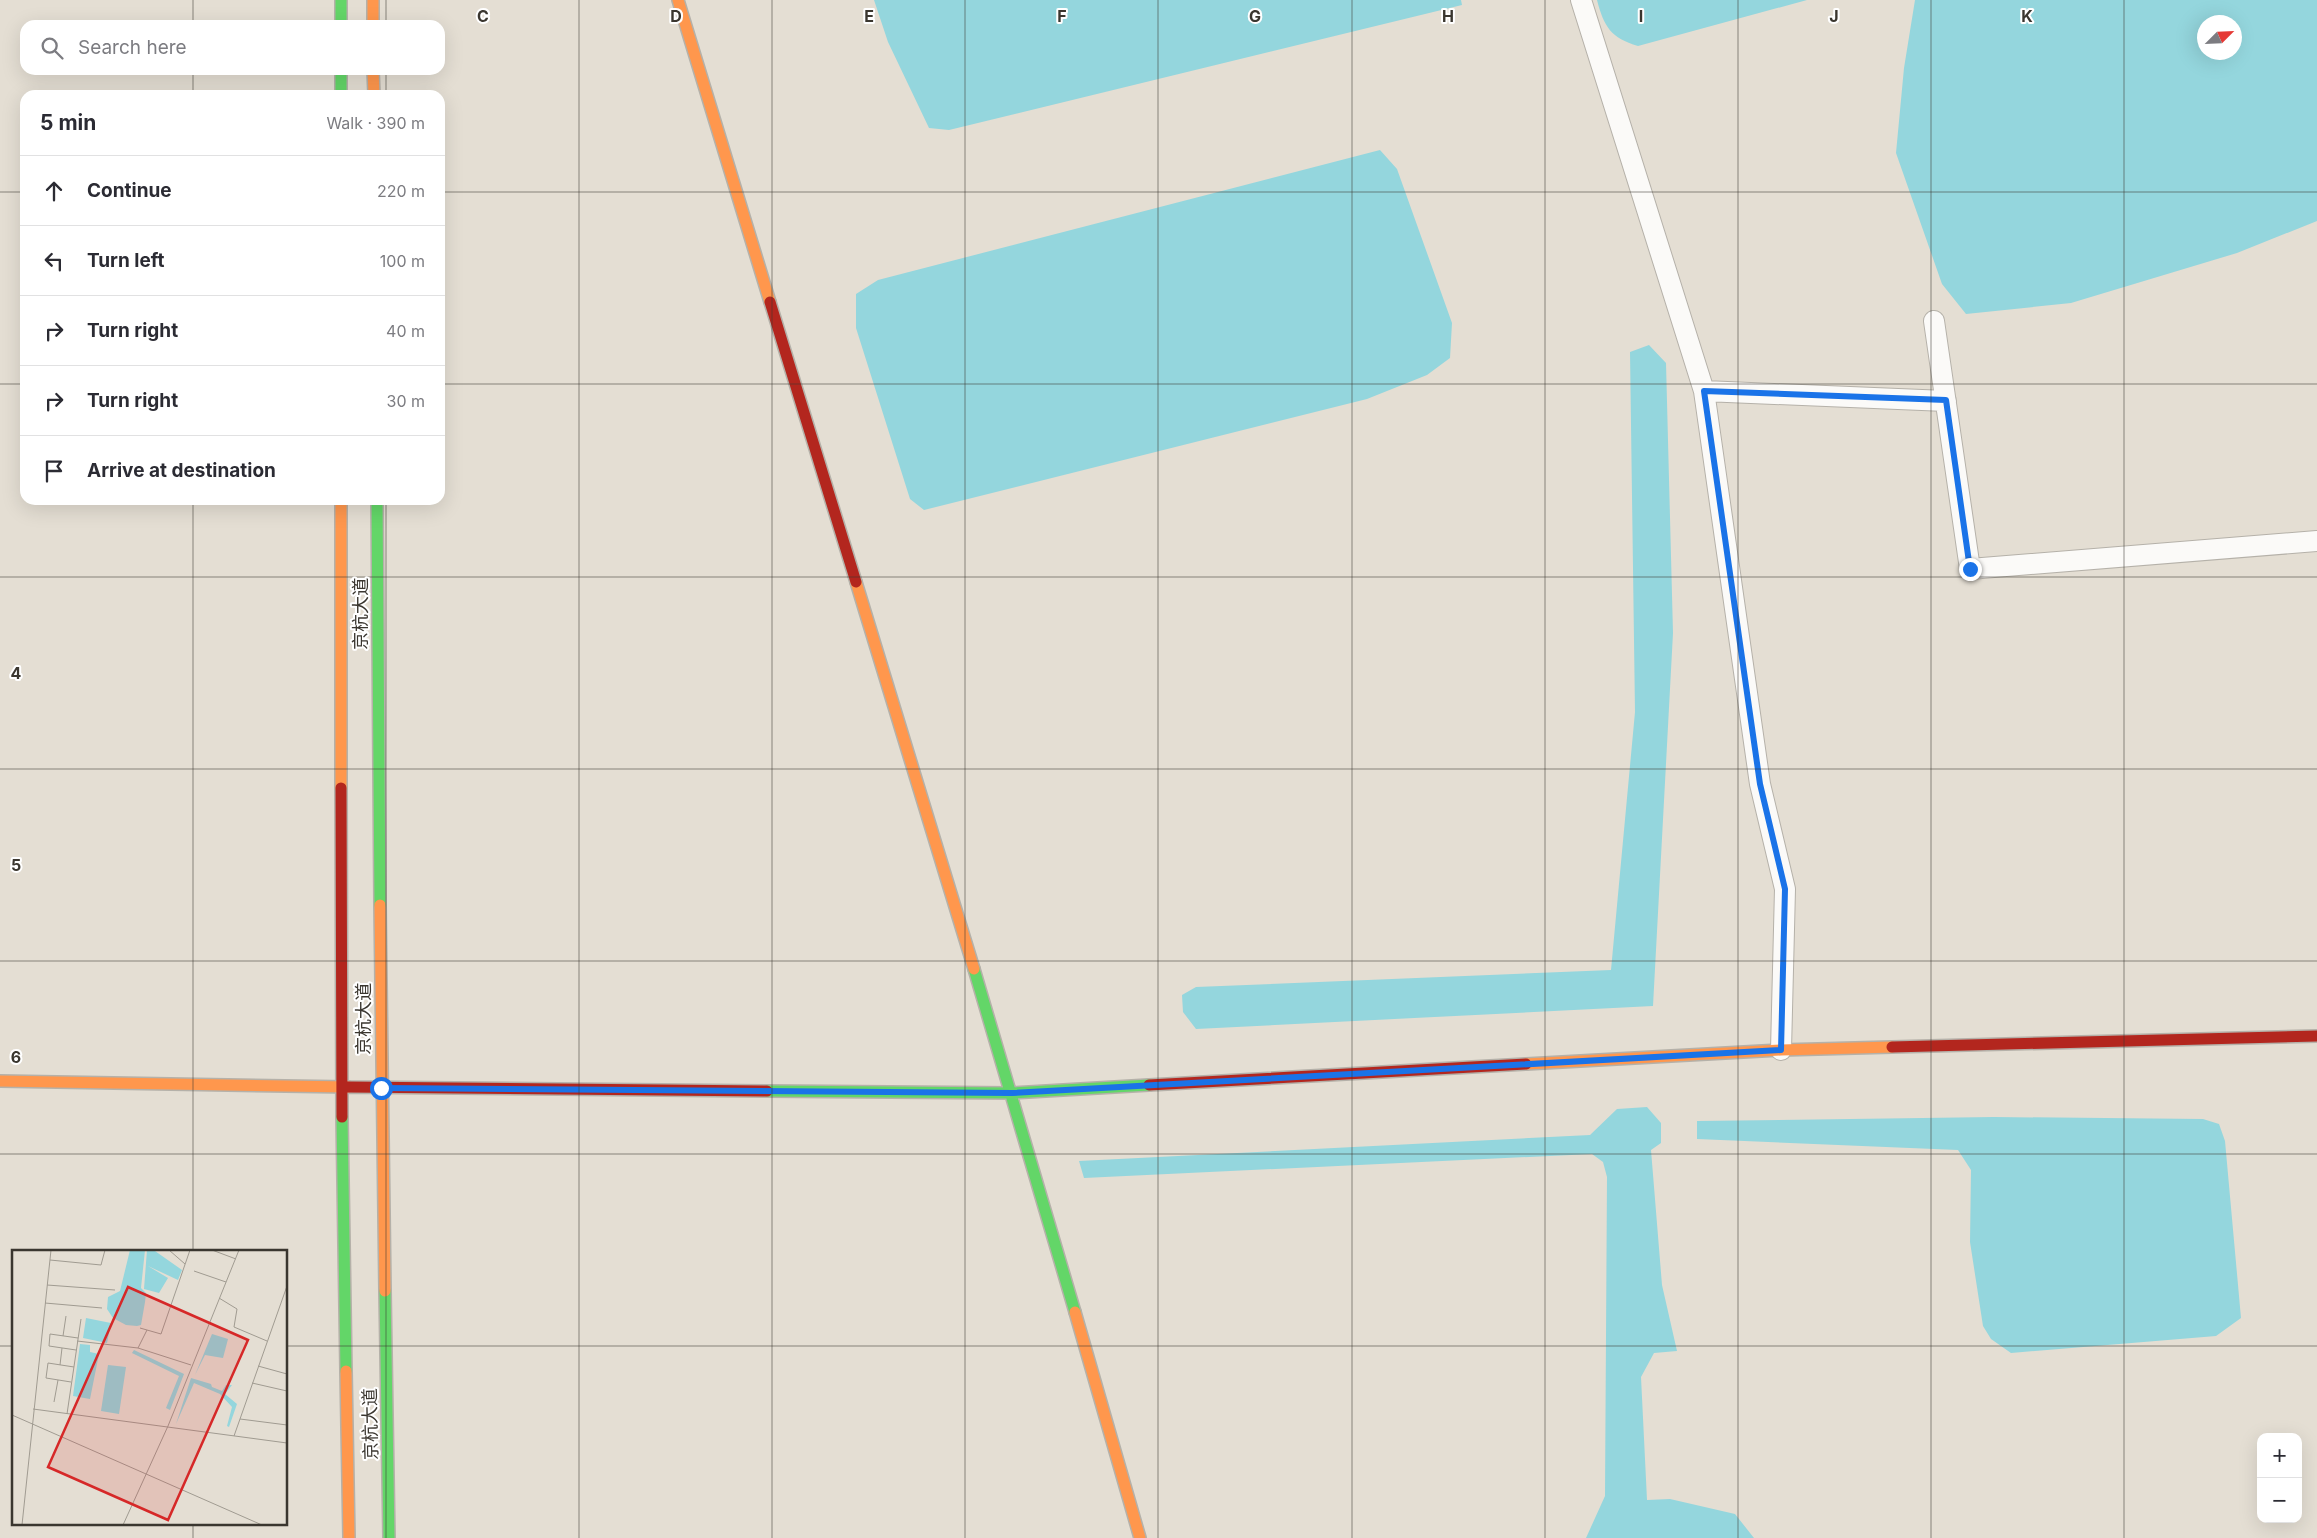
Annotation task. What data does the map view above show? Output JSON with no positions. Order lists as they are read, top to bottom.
{
  "streets": {
    "street": ["京杭大道"]
  },
  "north": "top right",
  "page": {
    "search": "Search here",
    "heading": ["5 min", "Walk · 390 m"],
    "list": [
      ["Continue", "220 m"],
      ["Turn left", "100 m"],
      ["Turn right", "40 m"],
      ["Turn right", "30 m"],
      "Arrive at destination"
    ],
    "map_buttons": ["+", "−"]
  },
  "grid": {
    "columns": [
      "C",
      "D",
      "E",
      "F",
      "G",
      "H",
      "I",
      "J",
      "K"
    ],
    "rows": ["4", "5", "6"]
  }
}
